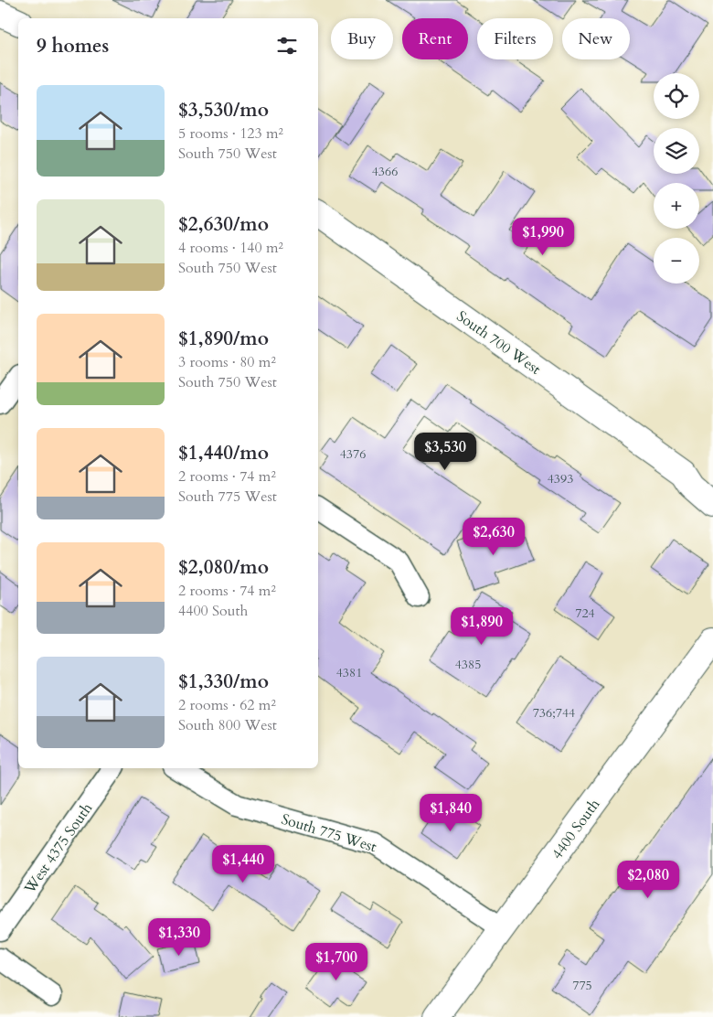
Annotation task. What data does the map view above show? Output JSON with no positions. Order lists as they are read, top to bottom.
{
  "streets": {
    "street": [
      "South 700 West",
      "4400 South",
      "South 775 West",
      "West 4375 South"
    ]
  },
  "crossings": [
    ["4400 South", "South 775 West"]
  ],
  "house_numbers": [
    "4366",
    "4376",
    "4393",
    "724",
    "4385",
    "4381",
    "736;744",
    "775"
  ],
  "page": {
    "chip": [
      "Buy",
      "Rent",
      "Filters",
      "New"
    ],
    "heading": "9 homes",
    "map_buttons": ["+", "−"],
    "list": [
      {
        "name": "$3,530/mo",
        "note": "5 rooms · 123 m² · South 750 West"
      },
      {
        "name": "$2,630/mo",
        "note": "4 rooms · 140 m² · South 750 West"
      },
      {
        "name": "$1,890/mo",
        "note": "3 rooms · 80 m² · South 750 West"
      },
      {
        "name": "$1,440/mo",
        "note": "2 rooms · 74 m² · South 775 West"
      },
      {
        "name": "$2,080/mo",
        "note": "2 rooms · 74 m² · 4400 South"
      },
      {
        "name": "$1,330/mo",
        "note": "2 rooms · 62 m² · South 800 West"
      }
    ],
    "price": [
      "$1,990",
      "$3,530",
      "$2,630",
      "$1,890",
      "$1,840",
      "$1,440",
      "$2,080",
      "$1,330",
      "$1,700"
    ]
  }
}
